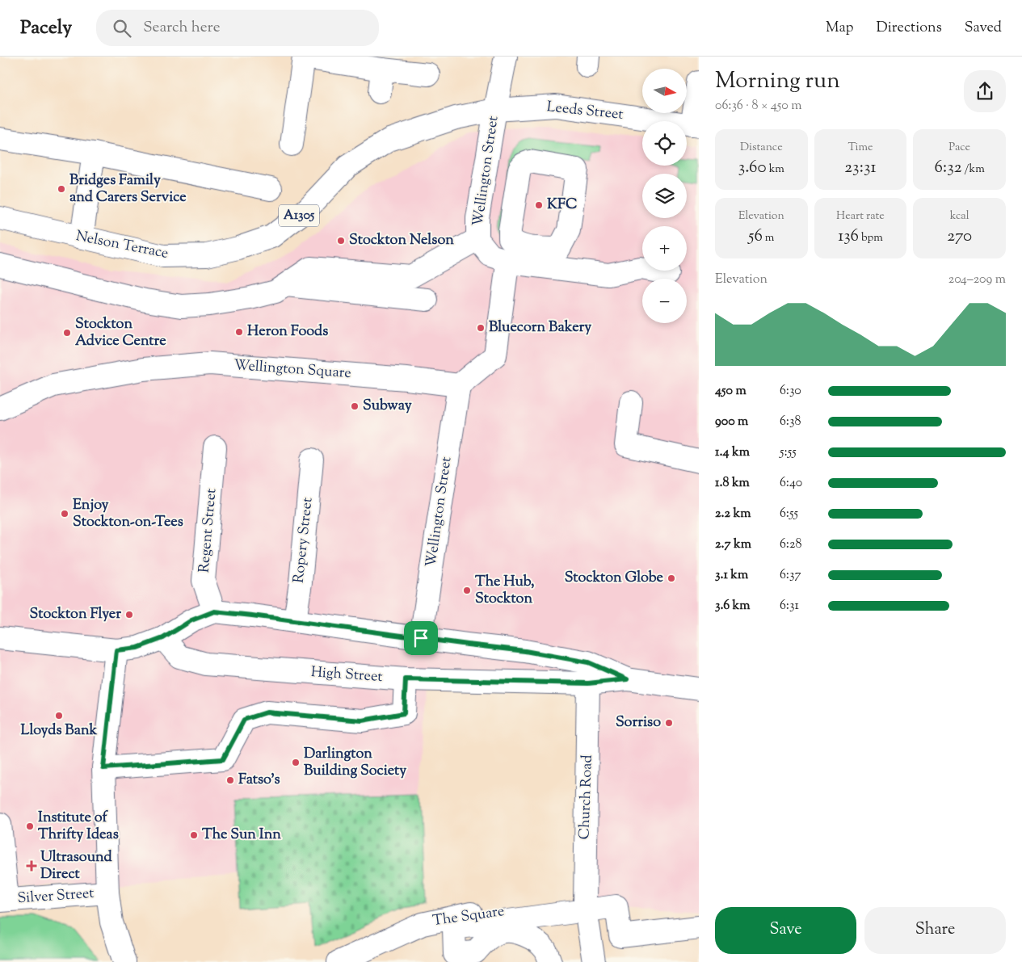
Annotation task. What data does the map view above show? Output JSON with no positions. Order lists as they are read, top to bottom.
{
  "streets": {
    "street": [
      "Leeds Street",
      "Wellington Street",
      "A1305",
      "Nelson Terrace",
      "Wellington Square",
      "Regent Street",
      "Ropery Street",
      "High Street",
      "Church Road",
      "Silver Street",
      "The Square"
    ]
  },
  "crossings": [
    ["Leeds Street", "Wellington Street"],
    ["Leeds Street", "Nelson Terrace"],
    ["Wellington Street", "Nelson Terrace"],
    ["Wellington Street", "Wellington Square"],
    ["Wellington Street", "High Street"],
    ["Regent Street", "High Street"],
    ["Ropery Street", "High Street"],
    ["High Street", "Church Road"],
    ["Church Road", "The Square"]
  ],
  "places": {
    "other": [
      "Bridges Family and Carers Service",
      "KFC",
      "Stockton Nelson",
      "Bluecorn Bakery",
      "Heron Foods",
      "Stockton Advice Centre",
      "Subway",
      "Enjoy Stockton-on-Tees",
      "Stockton Globe",
      "The Hub, Stockton",
      "Stockton Flyer",
      "Lloyds Bank",
      "Sorriso",
      "Darlington Building Society",
      "Fatso's",
      "Institute of Thrifty Ideas",
      "The Sun Inn"
    ],
    "health": ["Ultrasound Direct"]
  },
  "north": "right",
  "page": {
    "header": "Pacely",
    "search": "Search here",
    "nav": ["Map", "Directions", "Saved"],
    "heading": ["Morning run", "06:36 · 8 × 450 m"],
    "map_buttons": ["+", "−"],
    "stats": [
      ["Distance", "3.60 km"],
      ["Time", "23:31"],
      ["Pace", "6:32 /km"],
      ["Elevation", "56 m"],
      ["Heart rate", "136 bpm"],
      ["kcal", "270"]
    ],
    "chart": ["Elevation", "204–209 m"],
    "list": [
      {
        "name": "450 m",
        "note": "6:30"
      },
      {
        "name": "900 m",
        "note": "6:38"
      },
      {
        "name": "1.4 km",
        "note": "5:55"
      },
      {
        "name": "1.8 km",
        "note": "6:40"
      },
      {
        "name": "2.2 km",
        "note": "6:55"
      },
      {
        "name": "2.7 km",
        "note": "6:28"
      },
      {
        "name": "3.1 km",
        "note": "6:37"
      },
      {
        "name": "3.6 km",
        "note": "6:31"
      }
    ],
    "buttons": ["Save", "Share"]
  }
}
